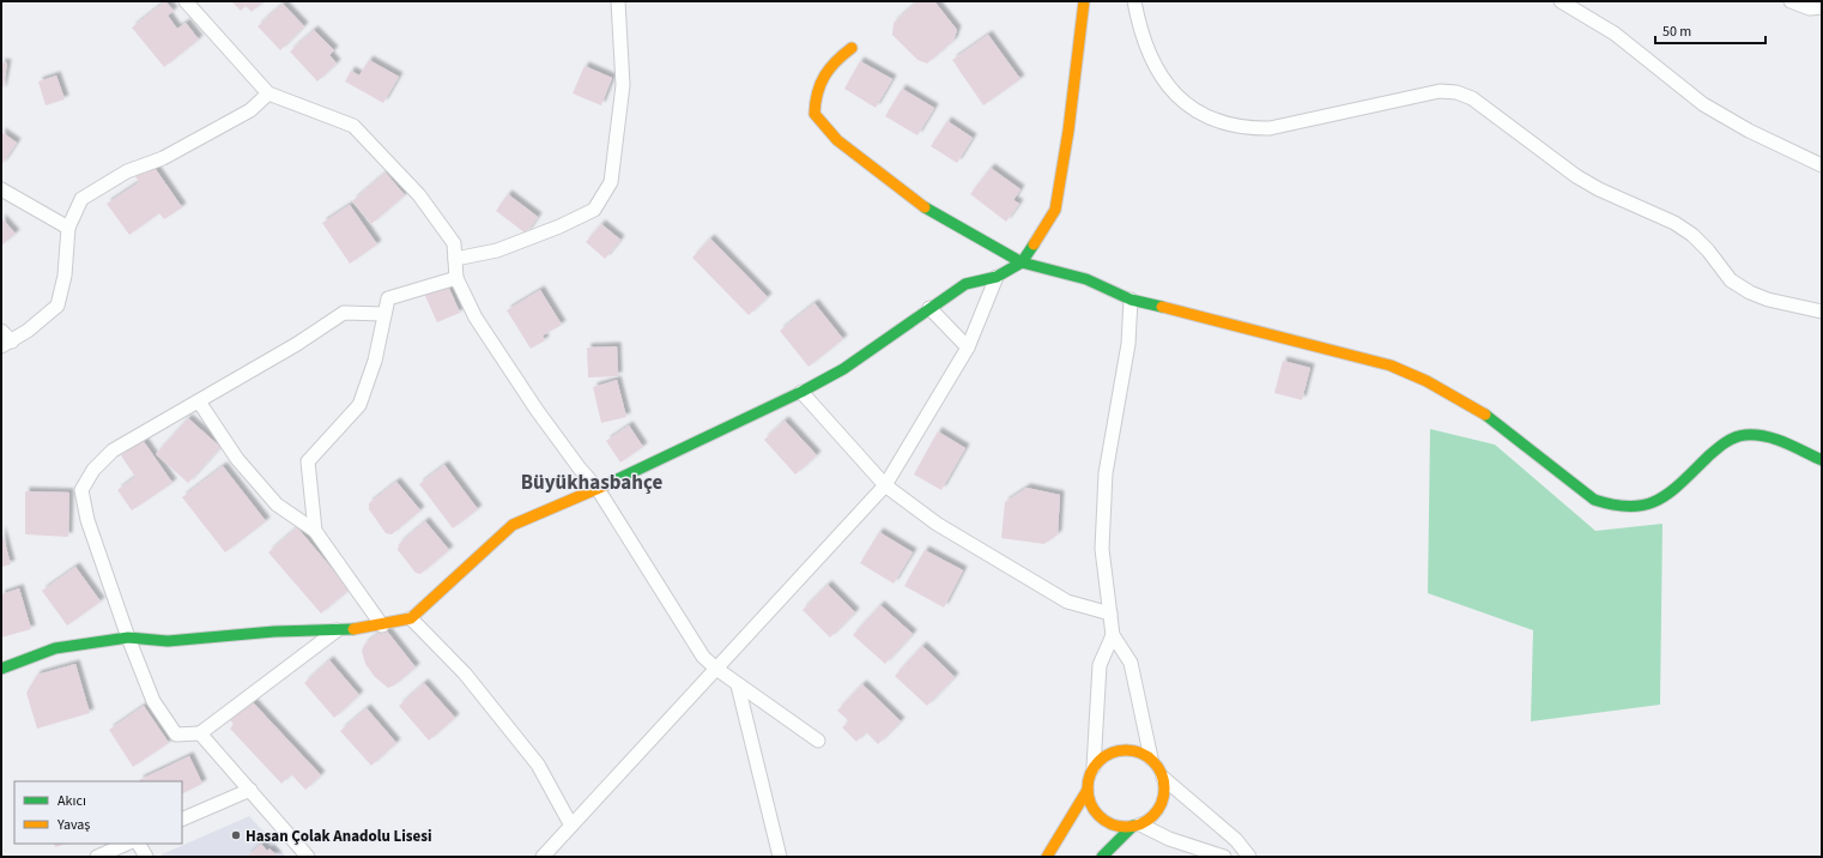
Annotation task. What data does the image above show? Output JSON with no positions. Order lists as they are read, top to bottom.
{
  "districts": ["Büyükhasbahçe"],
  "places": ["Hasan Çolak Anadolu Lisesi"],
  "legend": ["Akıcı", "Yavaş"],
  "scale_bar": "50 m"
}
